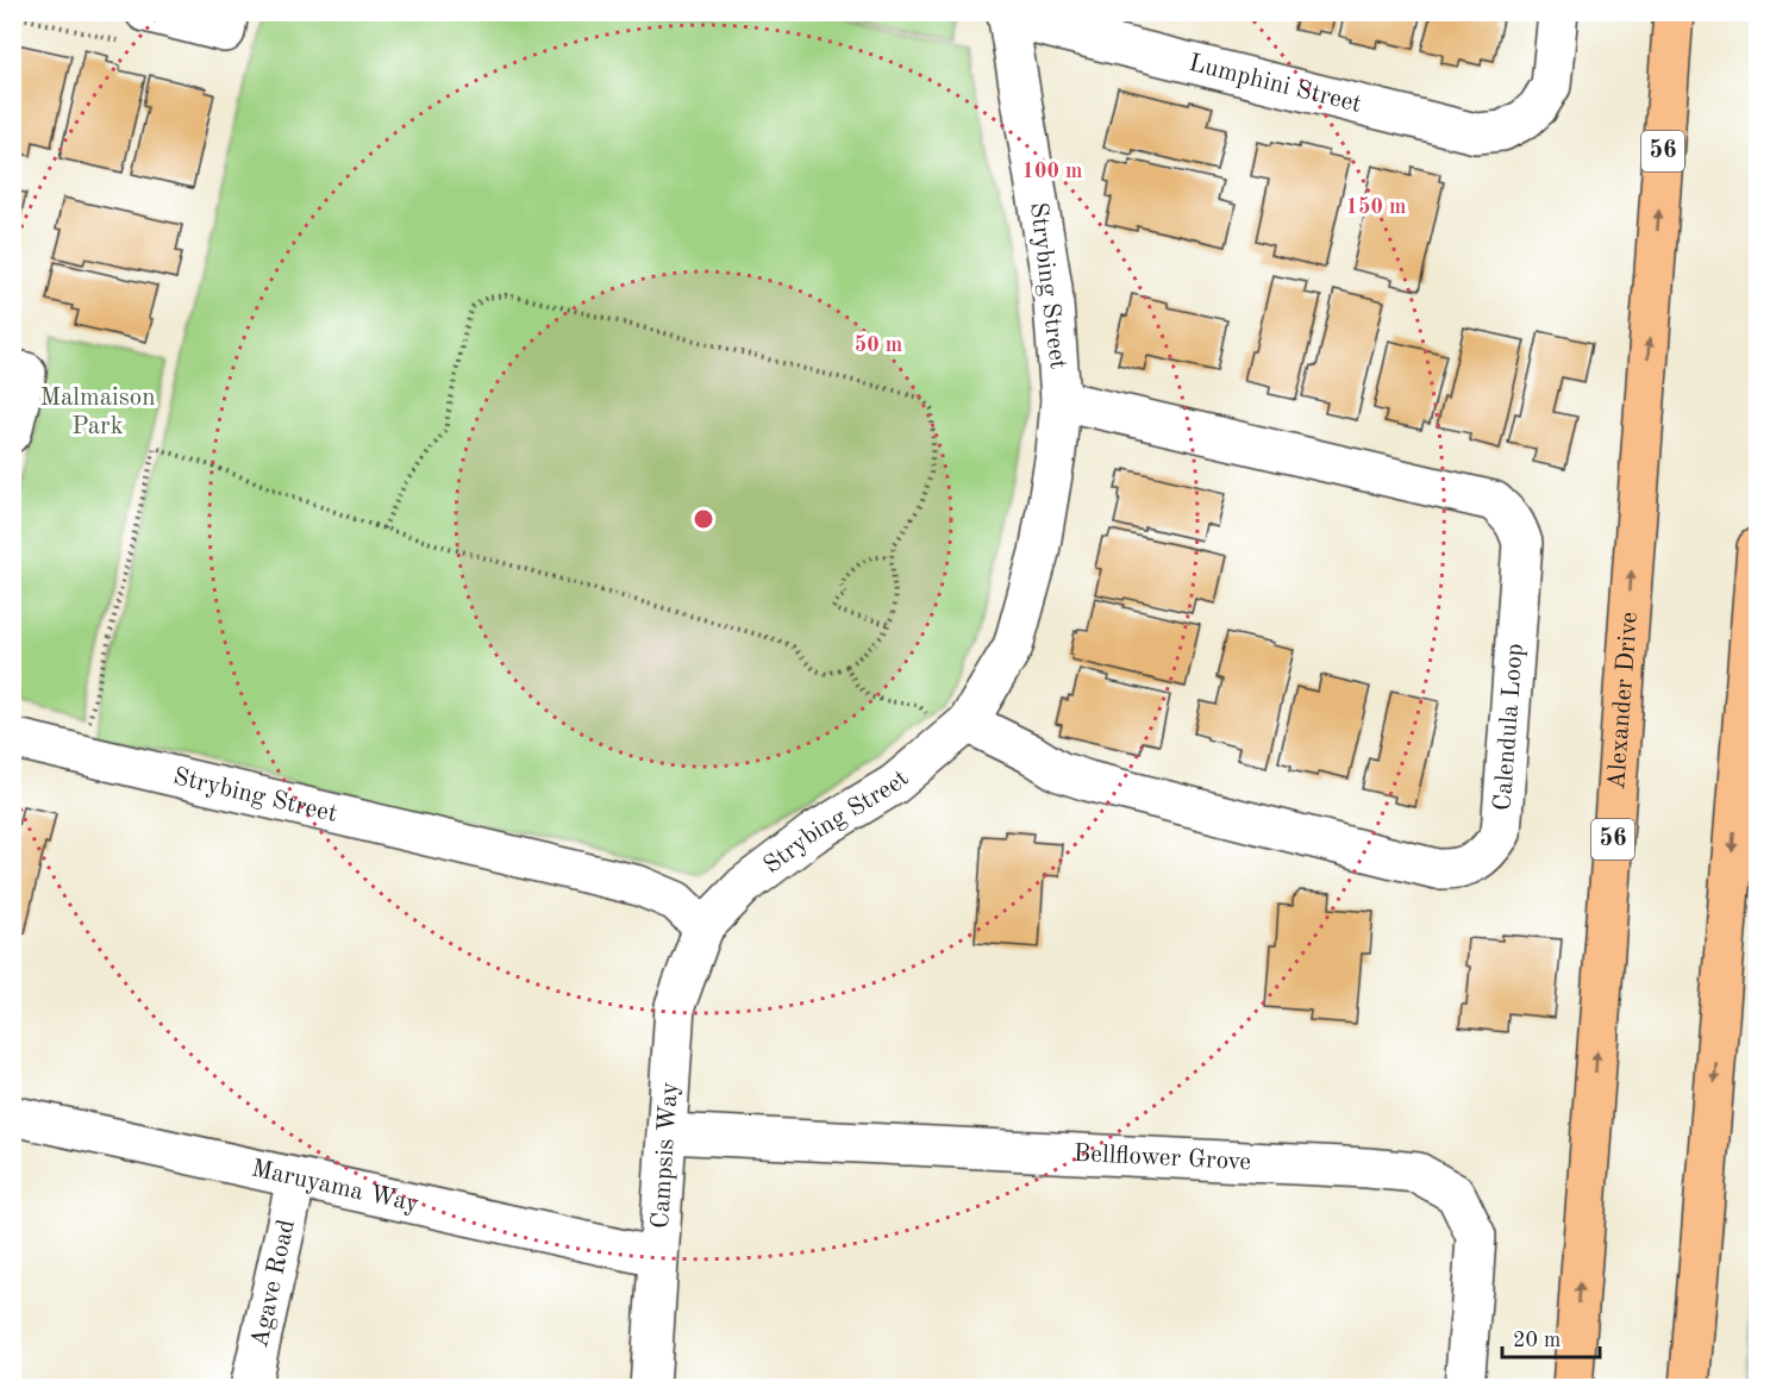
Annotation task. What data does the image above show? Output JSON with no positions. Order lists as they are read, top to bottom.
{
  "streets": {
    "main road": ["56", "Alexander Drive"],
    "street": [
      "Lumphini Street",
      "Strybing Street",
      "Calendula Loop",
      "Campsis Way",
      "Bellflower Grove",
      "Maruyama Way",
      "Agave Road"
    ]
  },
  "crossings": [
    ["Lumphini Street", "Strybing Street"],
    ["Strybing Street", "Calendula Loop"],
    ["Strybing Street", "Campsis Way"],
    ["Campsis Way", "Bellflower Grove"],
    ["Campsis Way", "Maruyama Way"],
    ["Maruyama Way", "Agave Road"]
  ],
  "parks": ["Malmaison Park"],
  "scale_bar": "20 m",
  "rings": ["100 m", "150 m", "50 m"]
}
